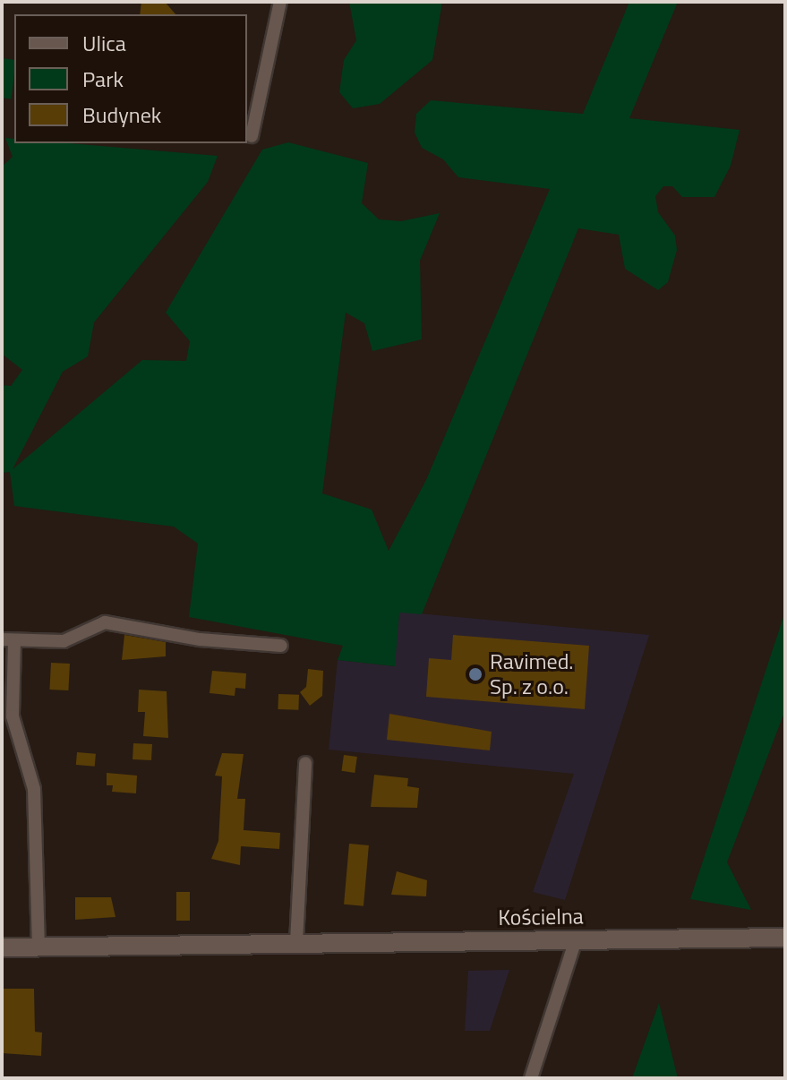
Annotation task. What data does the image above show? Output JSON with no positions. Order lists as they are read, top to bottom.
{
  "streets": {
    "street": ["Kościelna"]
  },
  "places": ["Ravimed. Sp. z o.o."],
  "legend": ["Ulica", "Park", "Budynek"]
}
